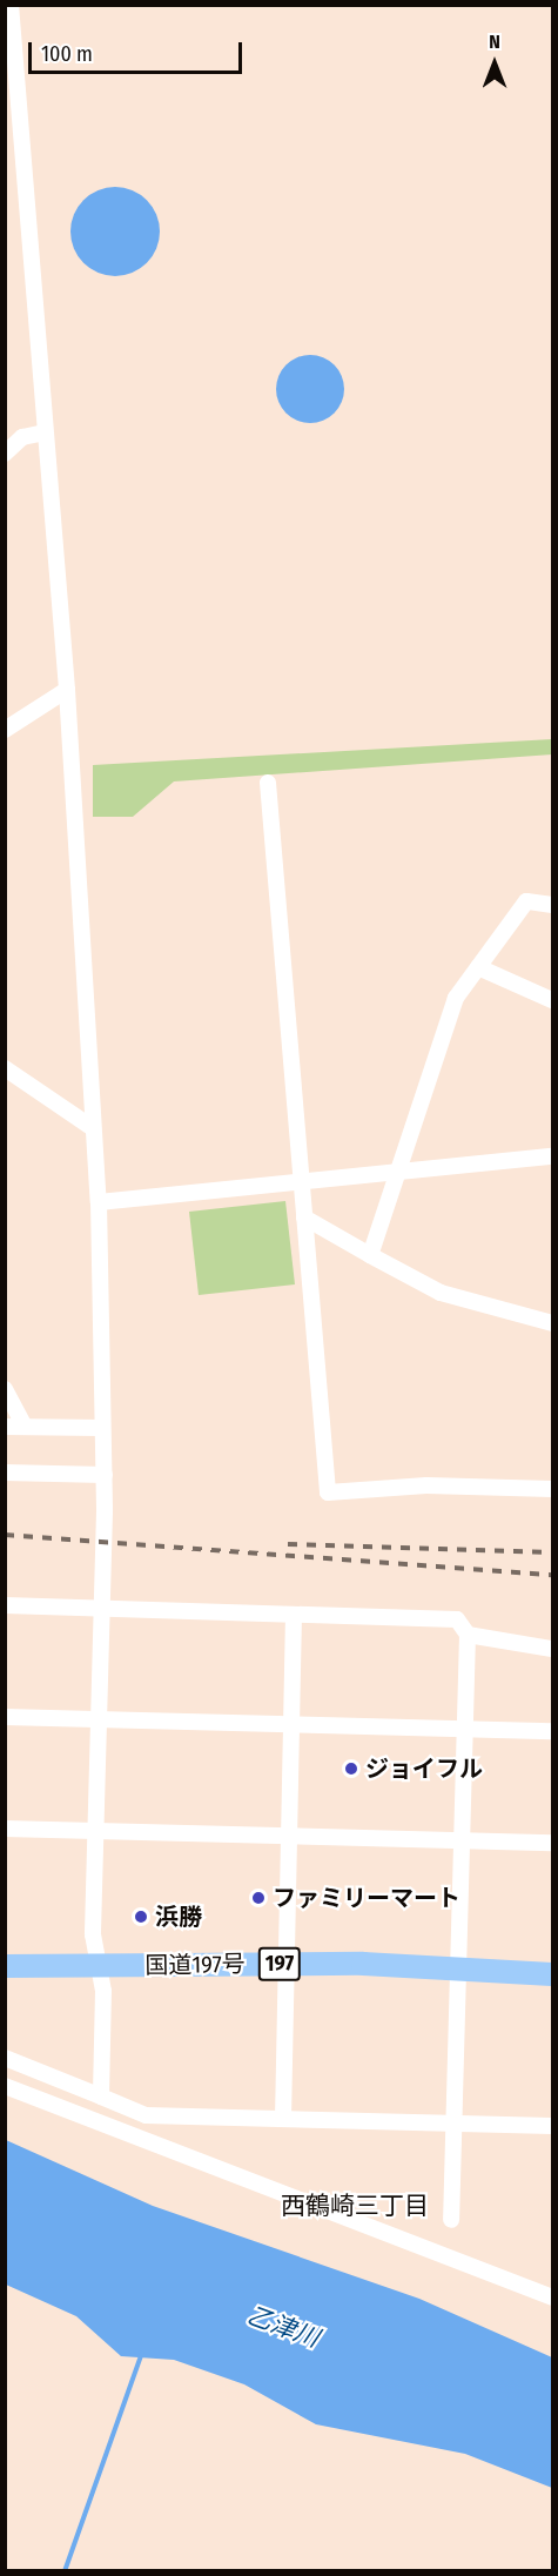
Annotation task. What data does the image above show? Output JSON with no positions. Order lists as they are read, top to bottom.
{
  "streets": {
    "highway": ["197", "国道197号"]
  },
  "districts": ["西鶴崎三丁目"],
  "water": ["乙津川"],
  "places": ["ジョイフル", "ファミリーマート", "浜勝"],
  "scale_bar": "100 m",
  "north": "top"
}
